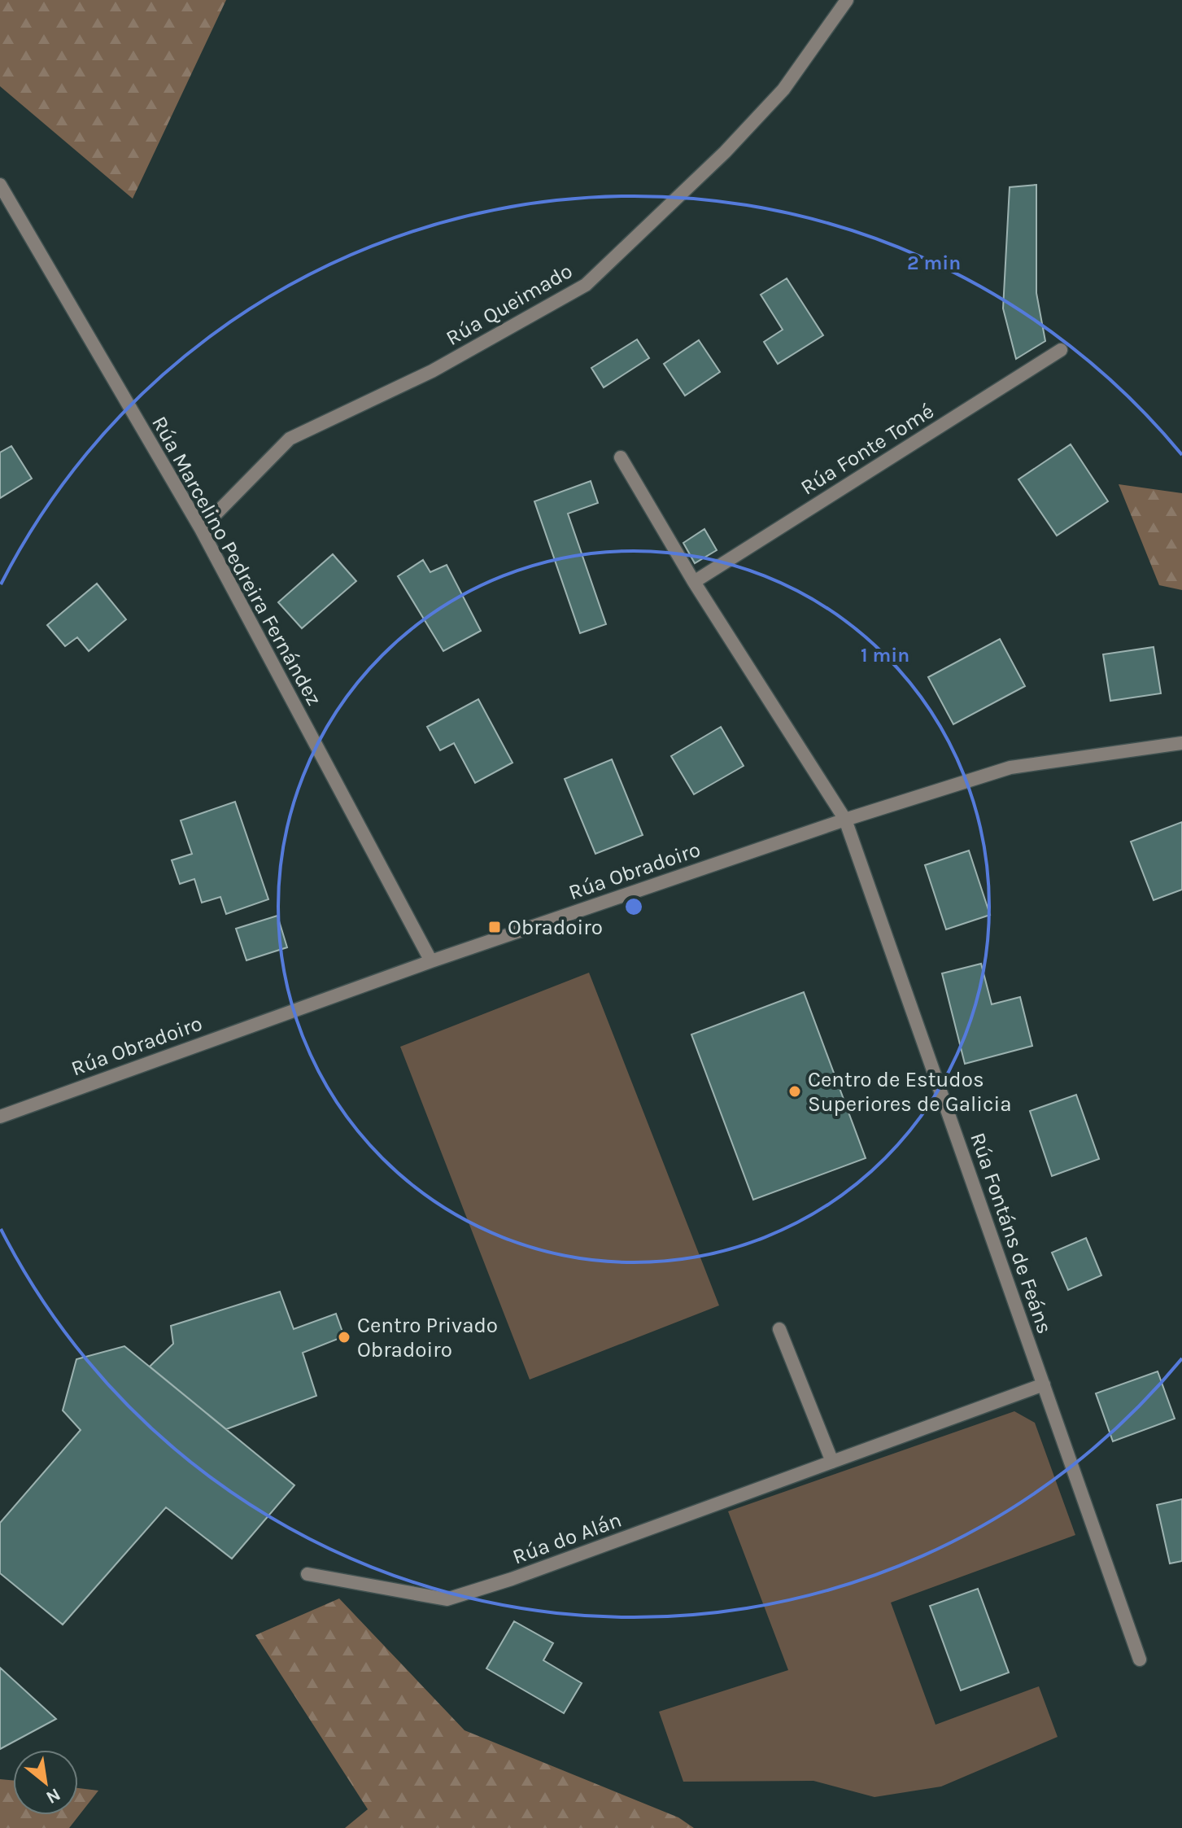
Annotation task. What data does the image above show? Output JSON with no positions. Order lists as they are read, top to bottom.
{
  "streets": {
    "street": [
      "Rúa Queimado",
      "Rúa Fonte Tomé",
      "Rúa Marcelino Pedreira Fernández",
      "Rúa Obradoiro",
      "Rúa Fontáns de Feáns",
      "Rúa do Alán"
    ]
  },
  "crossings": [
    ["Rúa Queimado", "Rúa Marcelino Pedreira Fernández"],
    ["Rúa Marcelino Pedreira Fernández", "Rúa Obradoiro"],
    ["Rúa Obradoiro", "Rúa Fontáns de Feáns"],
    ["Rúa Fontáns de Feáns", "Rúa do Alán"]
  ],
  "places": {
    "transit": ["Obradoiro"],
    "other": ["Centro de Estudos Superiores de Galicia", "Centro Privado Obradoiro"]
  },
  "north": "bottom right",
  "rings": ["2 min", "1 min"]
}
